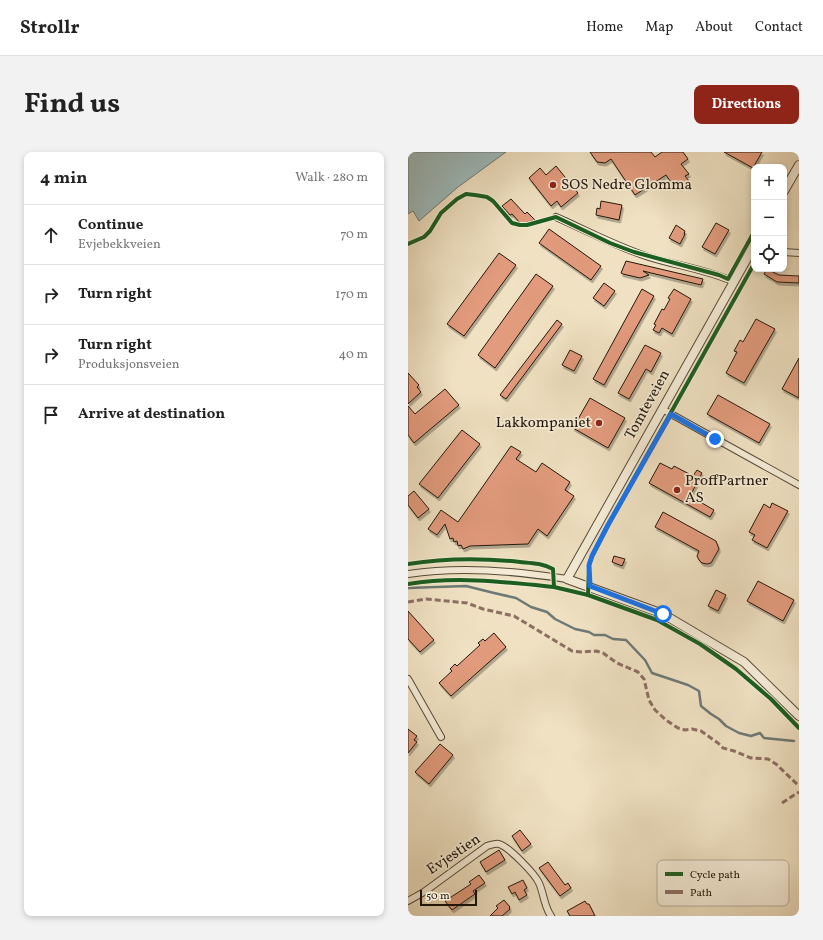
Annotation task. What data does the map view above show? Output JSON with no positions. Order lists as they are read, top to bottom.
{
  "streets": {
    "street": ["Tomteveien", "Evjestien"]
  },
  "places": ["SOS Nedre Glomma", "Lakkompaniet", "ProffPartner AS"],
  "legend": ["Cycle path", "Path"],
  "scale_bar": "50 m",
  "page": {
    "header": "Strollr",
    "nav": [
      "Home",
      "Map",
      "About",
      "Contact"
    ],
    "title": "Find us",
    "buttons": "Directions",
    "heading": ["4 min", "Walk · 280 m"],
    "map_buttons": ["+", "−"],
    "list": [
      ["Continue", "Evjebekkveien", "70 m"],
      ["Turn right", "170 m"],
      ["Turn right", "Produksjonsveien", "40 m"],
      "Arrive at destination"
    ],
    "scale": "50 m"
  }
}
